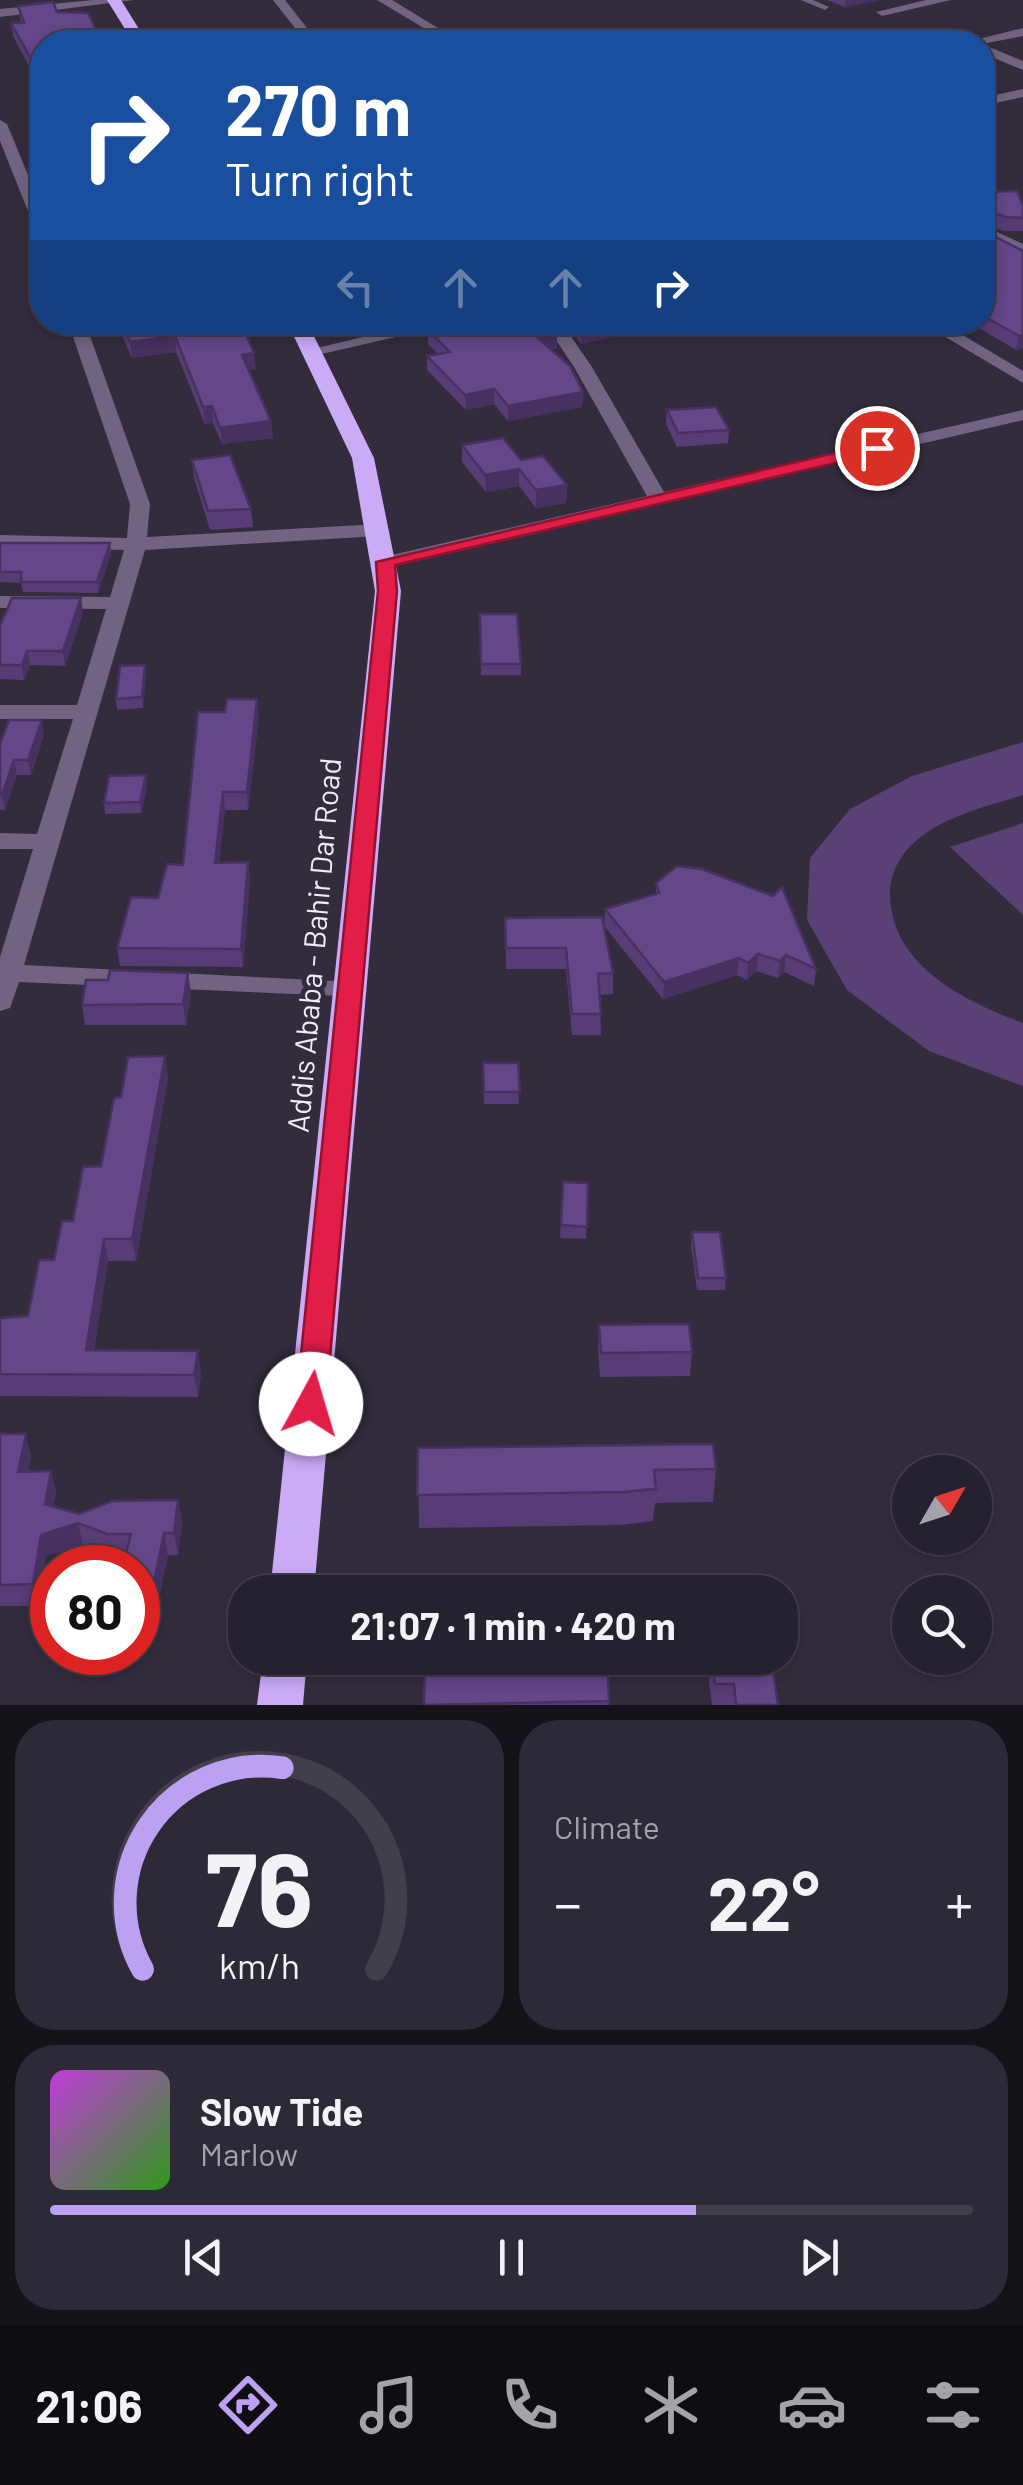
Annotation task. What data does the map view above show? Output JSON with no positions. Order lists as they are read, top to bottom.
{
  "streets": {
    "highway": ["Addis Ababa - Bahir Dar Road"]
  },
  "north": "top right",
  "page": {
    "turn": ["270 m", "Turn right"],
    "limit": "80",
    "trip": "21:07 · 1 min · 420 m",
    "tile": "Climate",
    "heat": ["−", "22°", "+"],
    "song": ["Slow Tide", "Marlow"],
    "tabs": "21:06",
    "gauge": ["76", "km/h"]
  }
}
